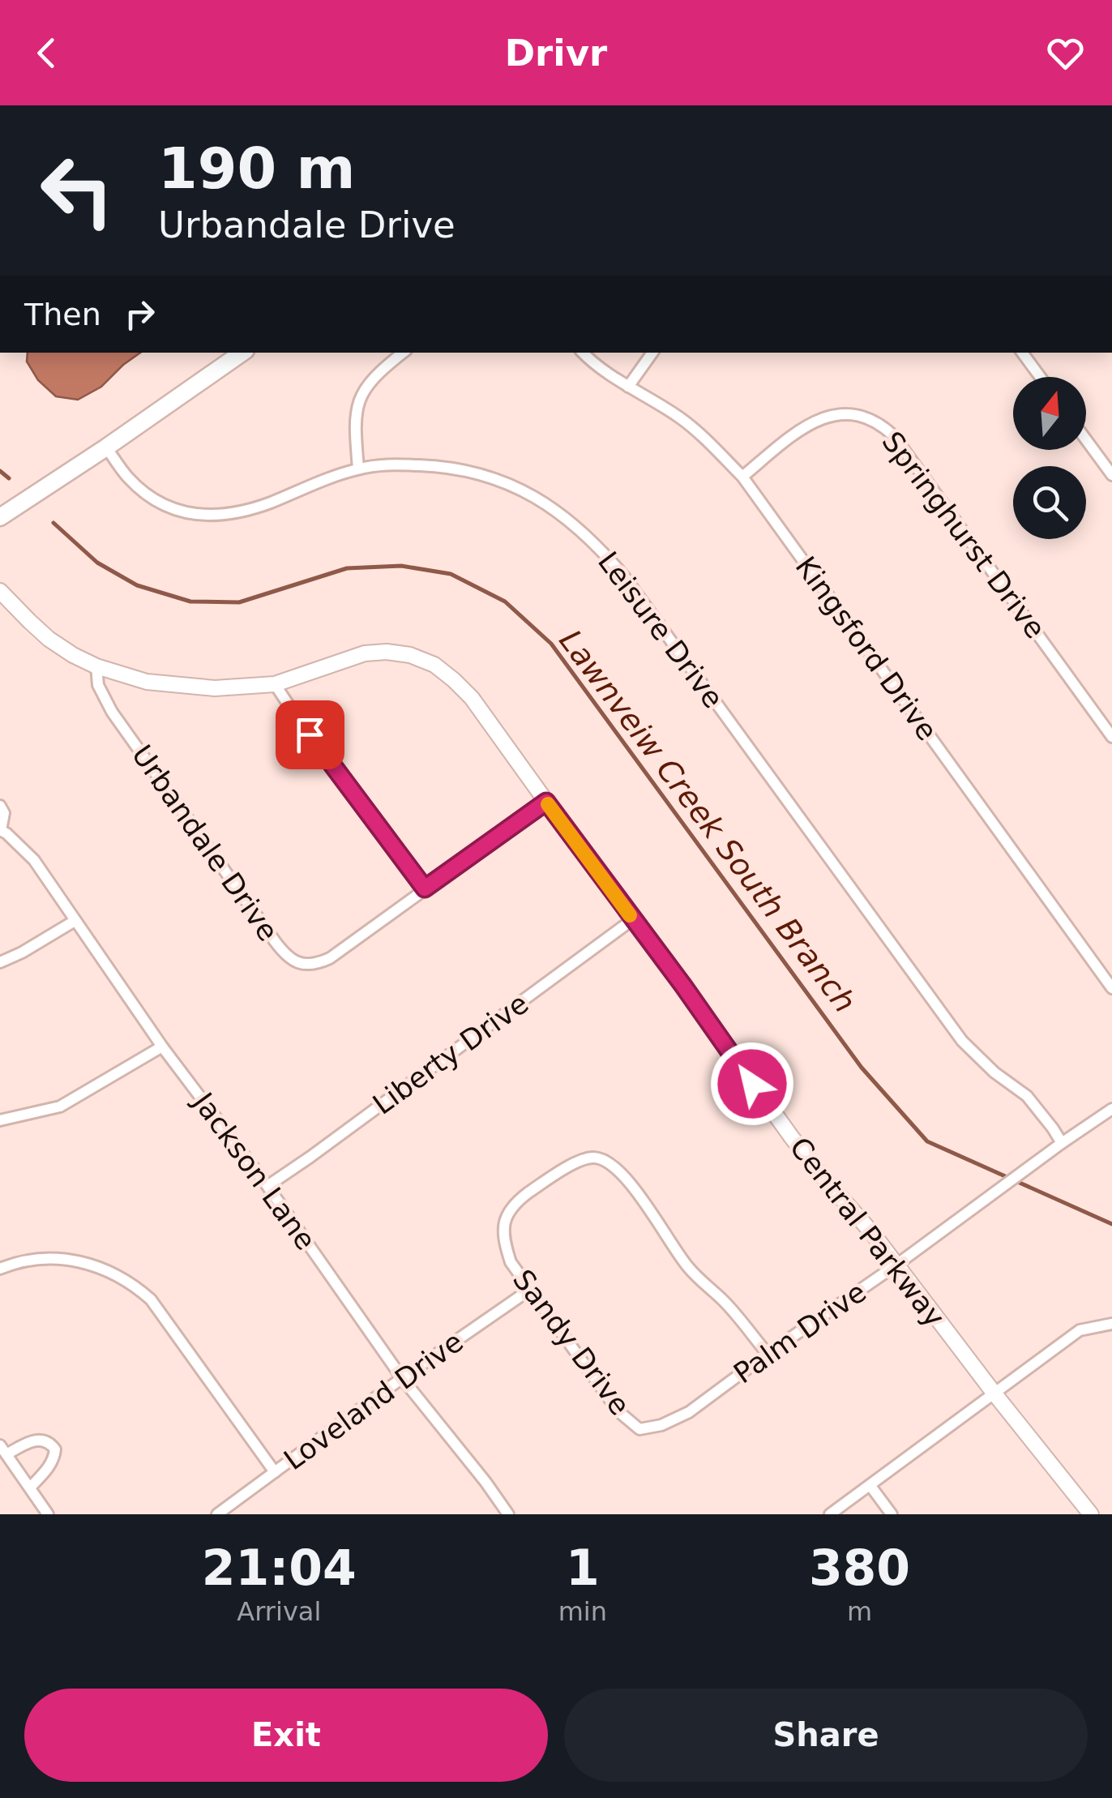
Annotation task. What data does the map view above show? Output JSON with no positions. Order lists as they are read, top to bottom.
{
  "streets": {
    "street": [
      "Springhurst Drive",
      "Leisure Drive",
      "Kingsford Drive",
      "Urbandale Drive",
      "Liberty Drive",
      "Jackson Lane",
      "Central Parkway",
      "Palm Drive",
      "Sandy Drive",
      "Loveland Drive"
    ]
  },
  "crossings": [
    ["Springhurst Drive", "Kingsford Drive"],
    ["Leisure Drive", "Palm Drive"],
    ["Urbandale Drive", "Central Parkway"],
    ["Liberty Drive", "Jackson Lane"],
    ["Liberty Drive", "Central Parkway"],
    ["Jackson Lane", "Loveland Drive"],
    ["Central Parkway", "Palm Drive"],
    ["Palm Drive", "Sandy Drive"],
    ["Sandy Drive", "Loveland Drive"]
  ],
  "water": ["Lawnveiw Creek South Branch"],
  "north": "top",
  "page": {
    "header": "Drivr",
    "turn": ["190 m", "Urbandale Drive"],
    "then": "Then",
    "eta": [
      "21:04",
      "Arrival",
      "1",
      "min",
      "380",
      "m"
    ],
    "buttons": ["Exit", "Share"]
  }
}
